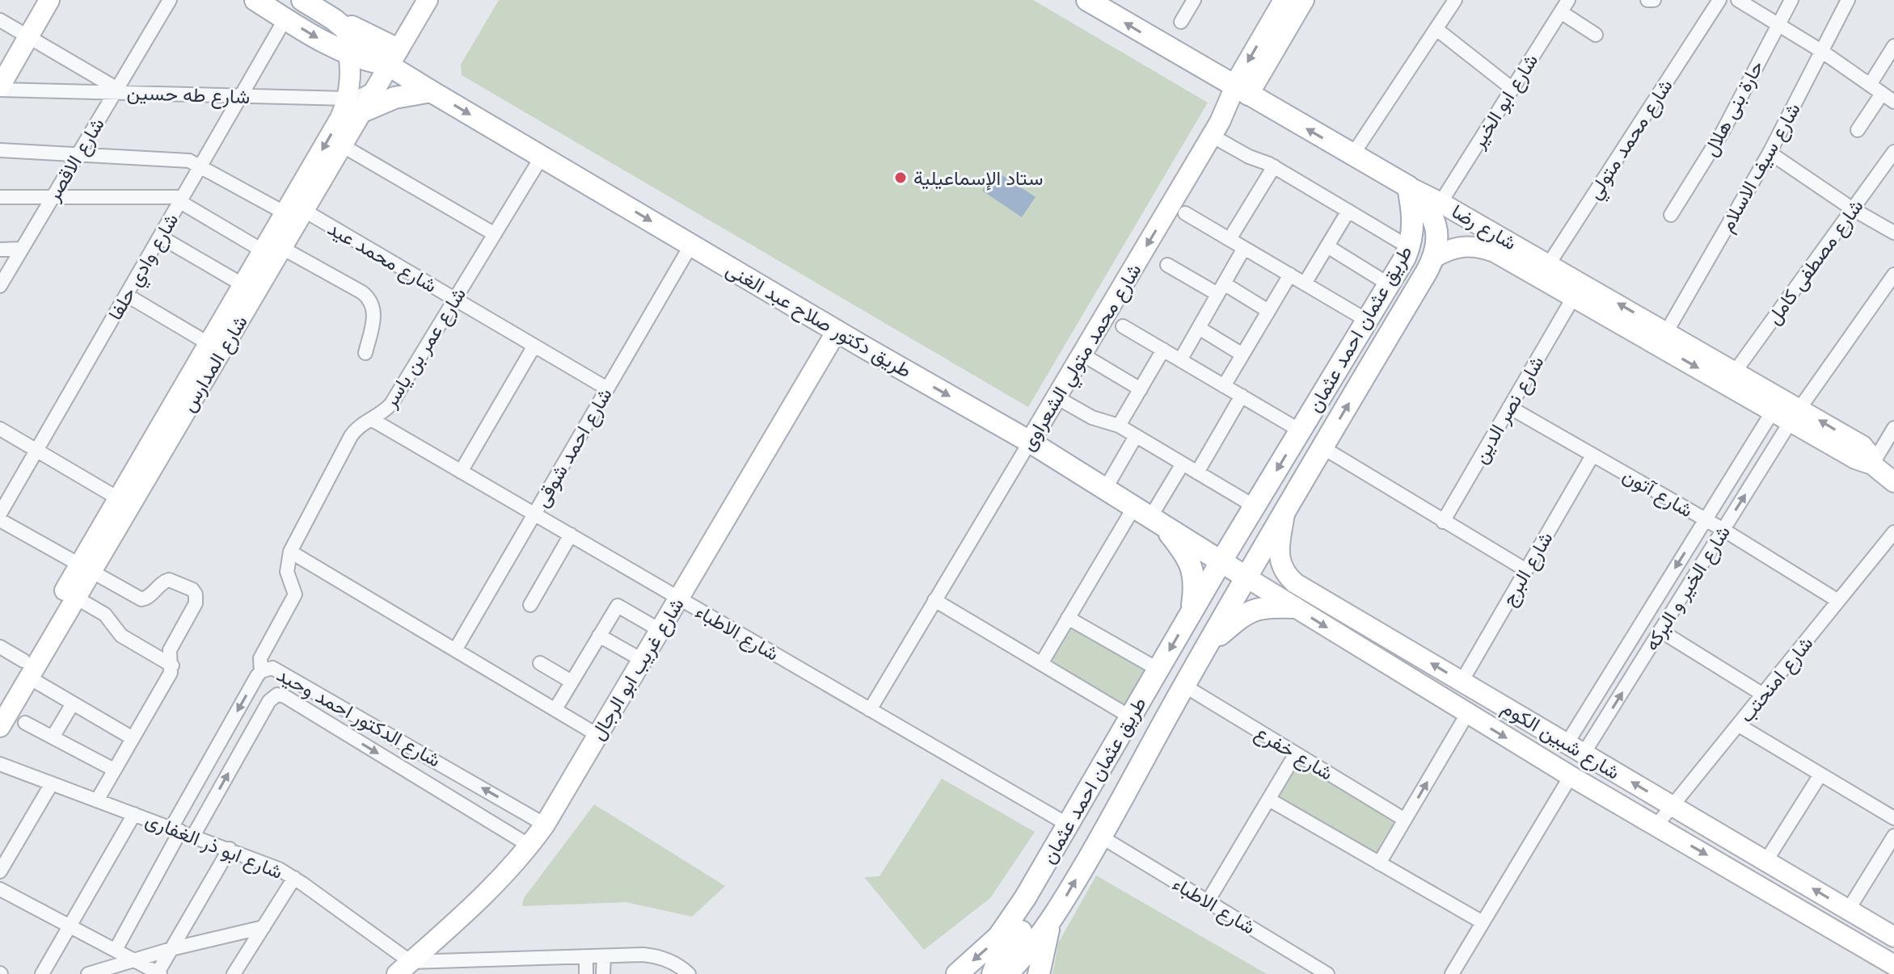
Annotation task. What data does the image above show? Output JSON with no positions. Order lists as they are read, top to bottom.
{
  "streets": {
    "main road": ["شارع رضا", "طريق دكتور صلاح عبد الغنى", "طريق عثمان احمد عثمان"],
    "street": [
      "شارع طه حسين",
      "شارع ابو الخير",
      "حارة بنى هلال",
      "شارع محمد متولي",
      "شارع الاقصر",
      "شارع سيف الاسلام",
      "شارع محمد عيد",
      "شارع مصطفى كامل",
      "شارع وادي حلفا",
      "شارع عمر بن ياسر",
      "شارع محمد متولي الشعراوى",
      "شارع المدارس",
      "شارع نصر الدين",
      "شارع احمد شوقى",
      "شارع آتون",
      "شارع البرج",
      "شارع الخير و البركه",
      "شارع الاطباء",
      "شارع غريب ابو الرجال",
      "شارع امنحتب",
      "شارع الدكتور احمد وحيد",
      "شارع شبين الكوم",
      "شارع خفرع",
      "شارع ابو ذر الغفارى"
    ]
  },
  "crossings": [
    ["شارع طه حسين", "شارع الاقصر"],
    ["شارع طه حسين", "شارع وادي حلفا"],
    ["شارع طه حسين", "شارع المدارس"],
    ["شارع ابو الخير", "شارع رضا"],
    ["شارع محمد متولي", "شارع رضا"],
    ["شارع الاقصر", "شارع محمد عيد"],
    ["شارع سيف الاسلام", "شارع رضا"],
    ["شارع رضا", "شارع مصطفى كامل"],
    ["شارع رضا", "طريق عثمان احمد عثمان"],
    ["شارع رضا", "شارع محمد متولي الشعراوى"],
    ["شارع رضا", "شارع نصر الدين"],
    ["شارع رضا", "شارع الخير و البركه"],
    ["شارع محمد عيد", "شارع وادي حلفا"],
    ["شارع محمد عيد", "شارع عمر بن ياسر"],
    ["شارع محمد عيد", "شارع المدارس"],
    ["شارع محمد عيد", "شارع احمد شوقى"],
    ["شارع وادي حلفا", "طريق دكتور صلاح عبد الغنى"],
    ["طريق دكتور صلاح عبد الغنى", "طريق عثمان احمد عثمان"],
    ["طريق دكتور صلاح عبد الغنى", "شارع عمر بن ياسر"],
    ["طريق دكتور صلاح عبد الغنى", "شارع محمد متولي الشعراوى"],
    ["طريق دكتور صلاح عبد الغنى", "شارع المدارس"],
    ["طريق دكتور صلاح عبد الغنى", "شارع احمد شوقى"],
    ["طريق دكتور صلاح عبد الغنى", "شارع غريب ابو الرجال"],
    ["طريق عثمان احمد عثمان", "شارع الاطباء"],
    ["طريق عثمان احمد عثمان", "شارع شبين الكوم"],
    ["طريق عثمان احمد عثمان", "شارع خفرع"],
    ["شارع عمر بن ياسر", "شارع الاطباء"],
    ["شارع عمر بن ياسر", "شارع الدكتور احمد وحيد"],
    ["شارع محمد متولي الشعراوى", "شارع الاطباء"],
    ["شارع نصر الدين", "شارع آتون"],
    ["شارع احمد شوقى", "شارع الاطباء"],
    ["شارع آتون", "شارع البرج"],
    ["شارع آتون", "شارع الخير و البركه"],
    ["شارع آتون", "شارع امنحتب"],
    ["شارع البرج", "شارع شبين الكوم"],
    ["شارع الخير و البركه", "شارع شبين الكوم"],
    ["شارع الاطباء", "شارع غريب ابو الرجال"],
    ["شارع غريب ابو الرجال", "شارع الدكتور احمد وحيد"],
    ["شارع غريب ابو الرجال", "شارع ابو ذر الغفارى"],
    ["شارع امنحتب", "شارع شبين الكوم"],
    ["شارع الدكتور احمد وحيد", "شارع ابو ذر الغفارى"]
  ],
  "one_way": ["طريق دكتور صلاح عبد الغنى"],
  "places": ["ستاد الإسماعيلية"]
}
